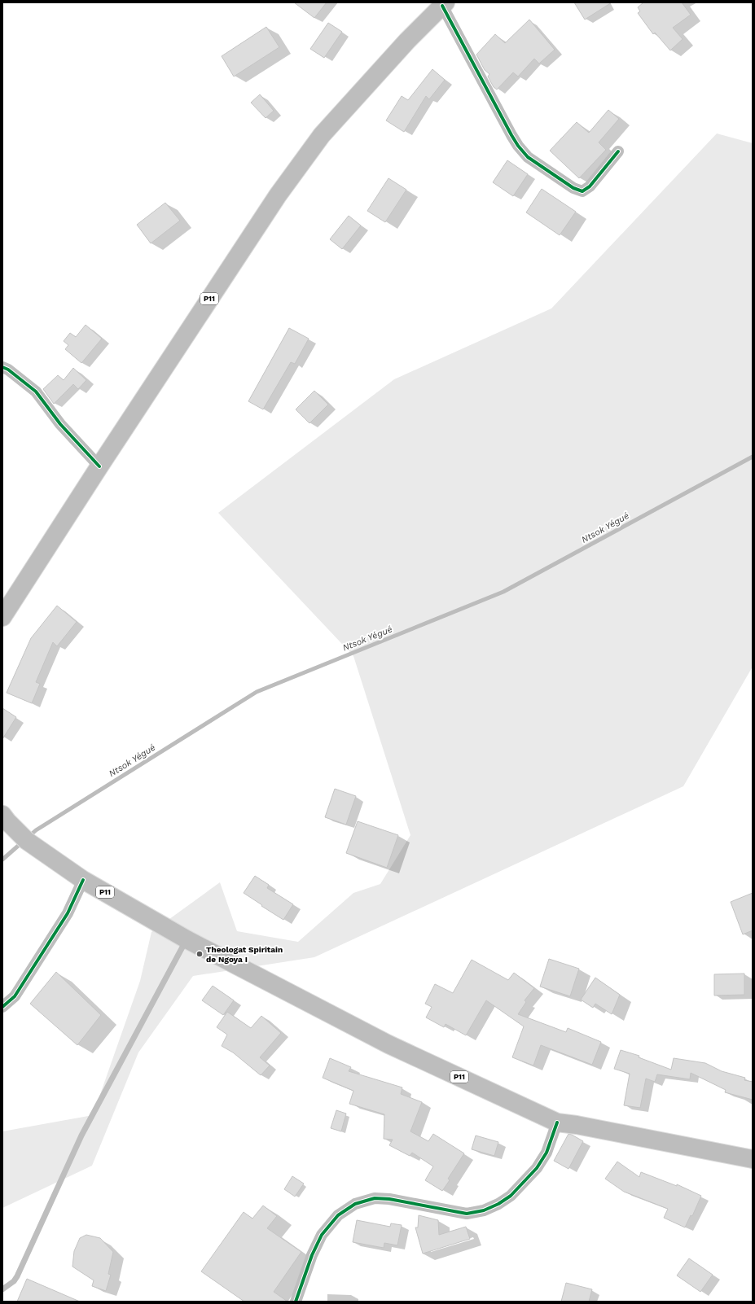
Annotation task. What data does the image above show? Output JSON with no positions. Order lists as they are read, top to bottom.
{
  "streets": {
    "main road": ["P11"]
  },
  "water": ["Ntsok Yégué"],
  "places": ["Theologat Spiritain de Ngoya I"]
}
